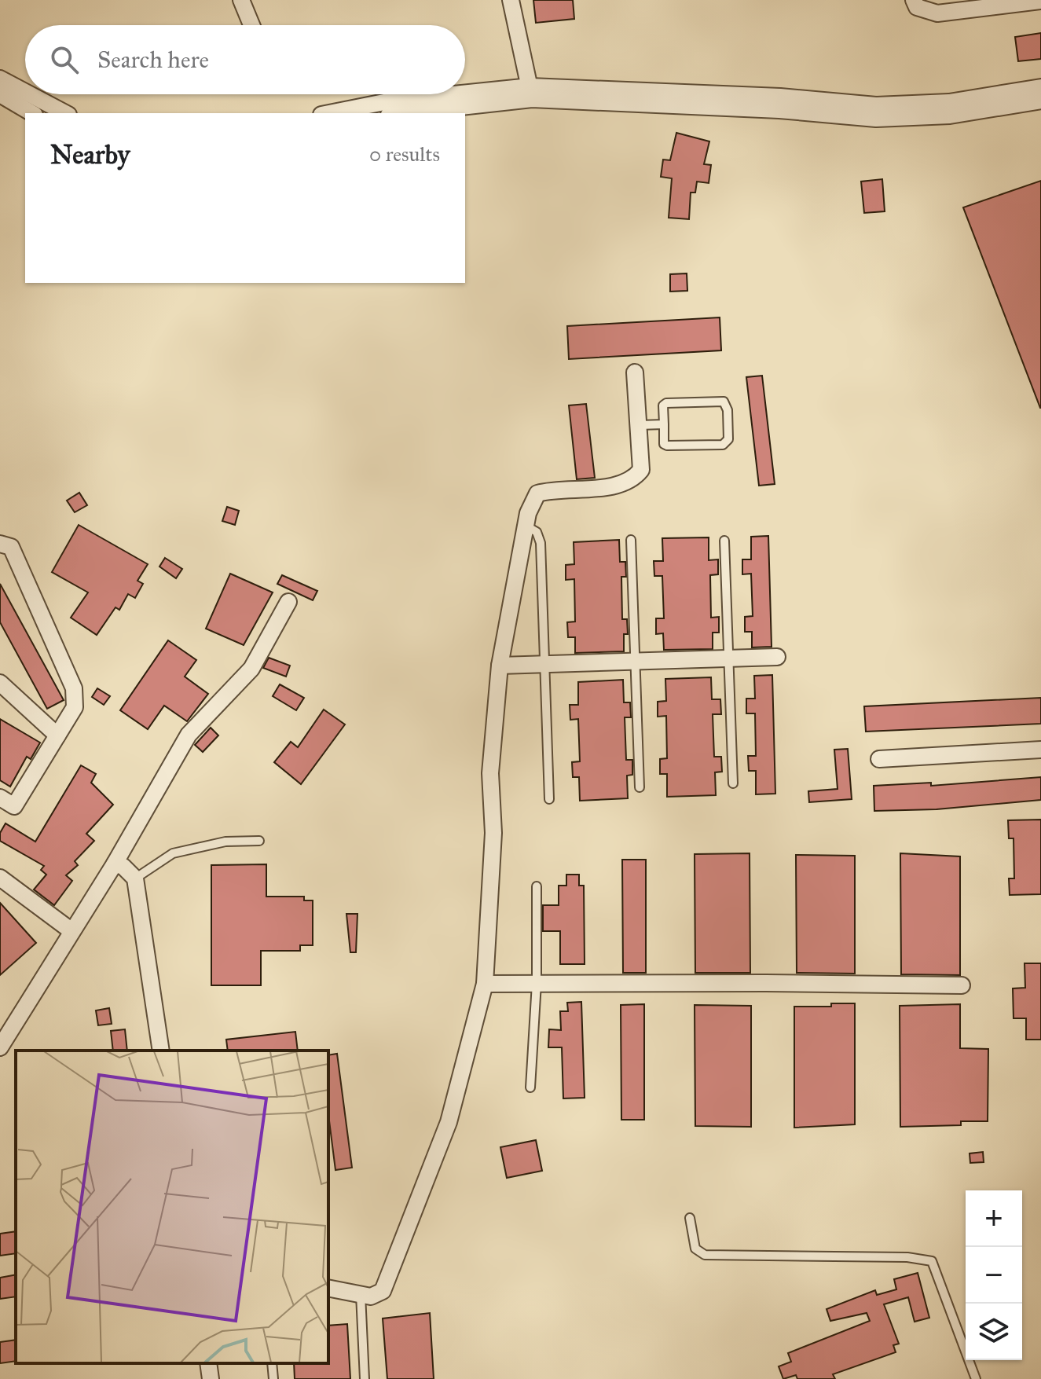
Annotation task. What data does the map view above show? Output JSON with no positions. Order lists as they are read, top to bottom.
{
  "page": {
    "search": "Search here",
    "heading": ["Nearby", "0 results"],
    "map_buttons": ["+", "−"]
  }
}
